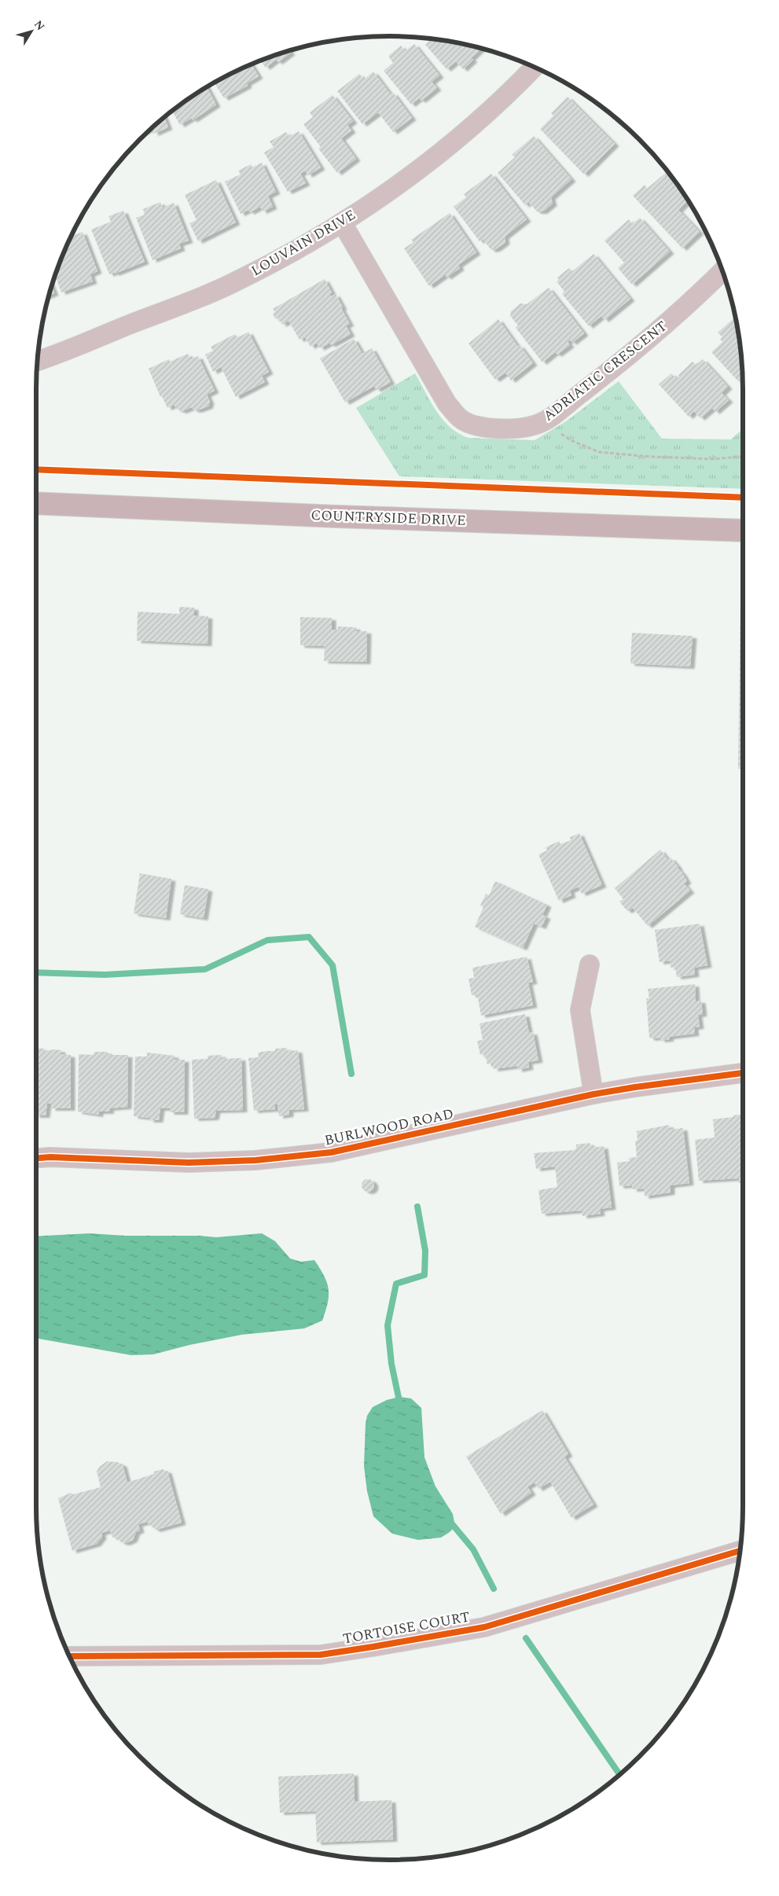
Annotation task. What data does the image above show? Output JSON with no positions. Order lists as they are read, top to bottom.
{
  "streets": {
    "main road": ["COUNTRYSIDE DRIVE"],
    "street": [
      "LOUVAIN DRIVE",
      "ADRIATIC CRESCENT",
      "BURLWOOD ROAD",
      "TORTOISE COURT"
    ]
  },
  "crossings": [
    ["LOUVAIN DRIVE", "ADRIATIC CRESCENT"]
  ],
  "north": "top right"
}
